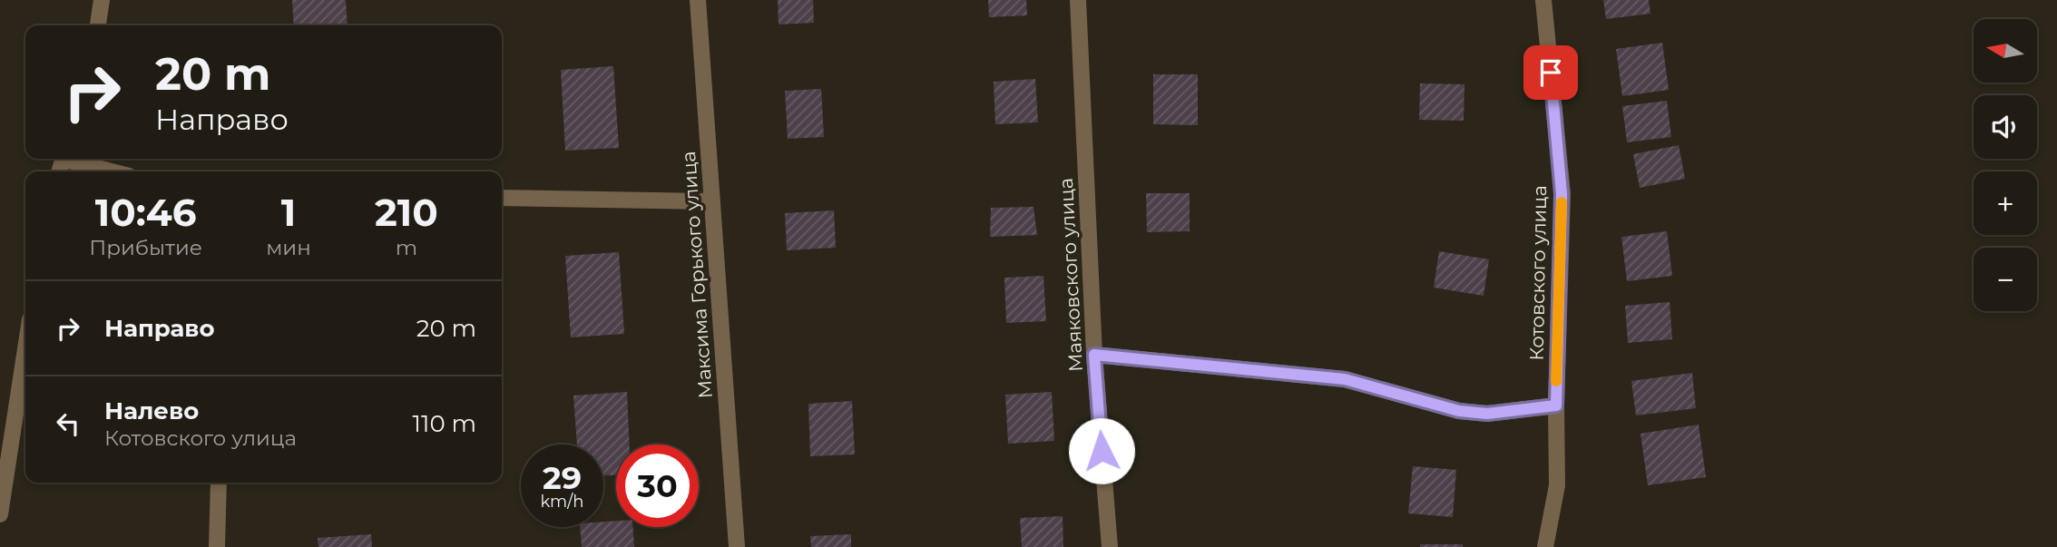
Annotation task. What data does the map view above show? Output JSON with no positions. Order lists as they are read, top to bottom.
{
  "streets": {
    "street": ["Котовского улица", "Максима Горького улица", "Маяковского улица"]
  },
  "north": "left",
  "page": {
    "map_buttons": ["+", "−"],
    "turn": ["20 m", "Направо"],
    "eta": [
      "10:46",
      "Прибытие",
      "1",
      "мин",
      "210",
      "m"
    ],
    "list": [
      {
        "name": "Направо",
        "value": "20 m"
      },
      {
        "name": "Налево",
        "note": "Котовского улица",
        "value": "110 m"
      }
    ],
    "speed": "29 km/h",
    "limit": "30"
  }
}
